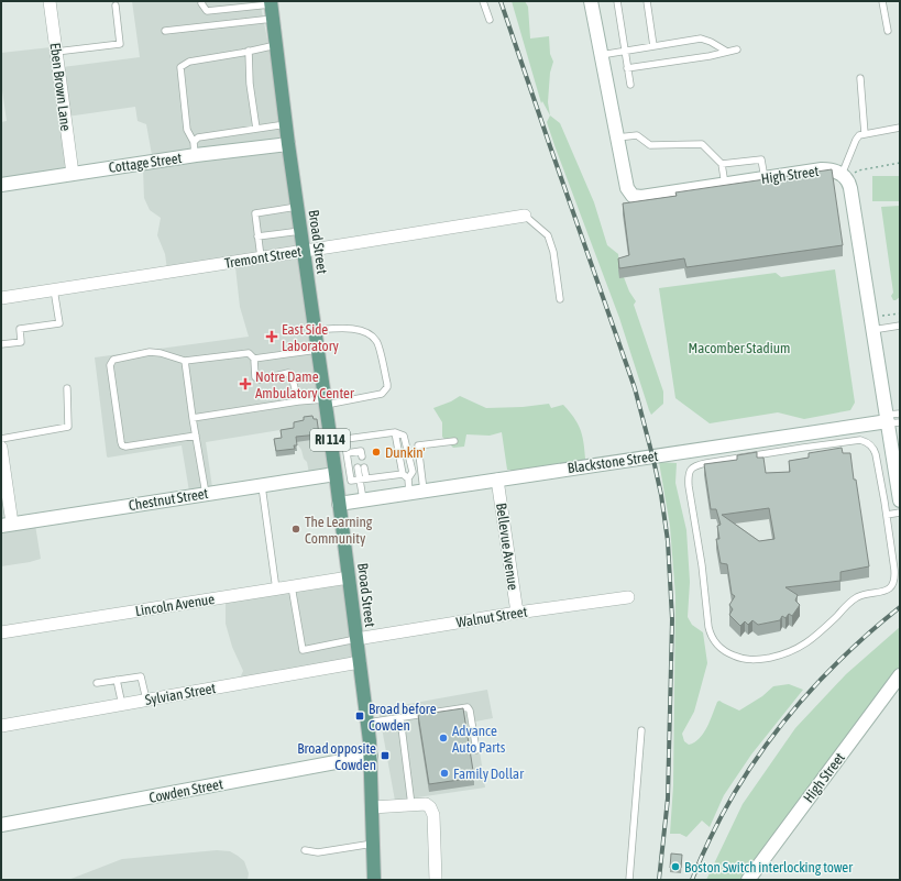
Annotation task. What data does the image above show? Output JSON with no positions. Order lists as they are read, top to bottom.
{
  "streets": {
    "main road": ["Broad Street", "RI 114"],
    "street": [
      "Eben Brown Lane",
      "Cottage Street",
      "High Street",
      "Tremont Street",
      "Blackstone Street",
      "Chestnut Street",
      "Bellevue Avenue",
      "Lincoln Avenue",
      "Walnut Street",
      "Sylvian Street",
      "Cowden Street"
    ]
  },
  "crossings": [
    ["Eben Brown Lane", "Cottage Street"],
    ["Cottage Street", "Broad Street"],
    ["Broad Street", "Tremont Street"],
    ["Broad Street", "Blackstone Street"],
    ["Broad Street", "Chestnut Street"],
    ["Broad Street", "Lincoln Avenue"],
    ["Broad Street", "Walnut Street"],
    ["Broad Street", "Sylvian Street"],
    ["Broad Street", "Cowden Street"],
    ["Blackstone Street", "Bellevue Avenue"],
    ["Bellevue Avenue", "Walnut Street"]
  ],
  "parks": ["Macomber Stadium"],
  "places": {
    "health": ["East Side Laboratory", "Notre Dame Ambulatory Center"],
    "other": [
      "Dunkin'",
      "The Learning Community",
      "Advance Auto Parts",
      "Family Dollar",
      "Boston Switch interlocking tower"
    ],
    "transit": ["Broad before Cowden", "Broad opposite Cowden"]
  }
}
